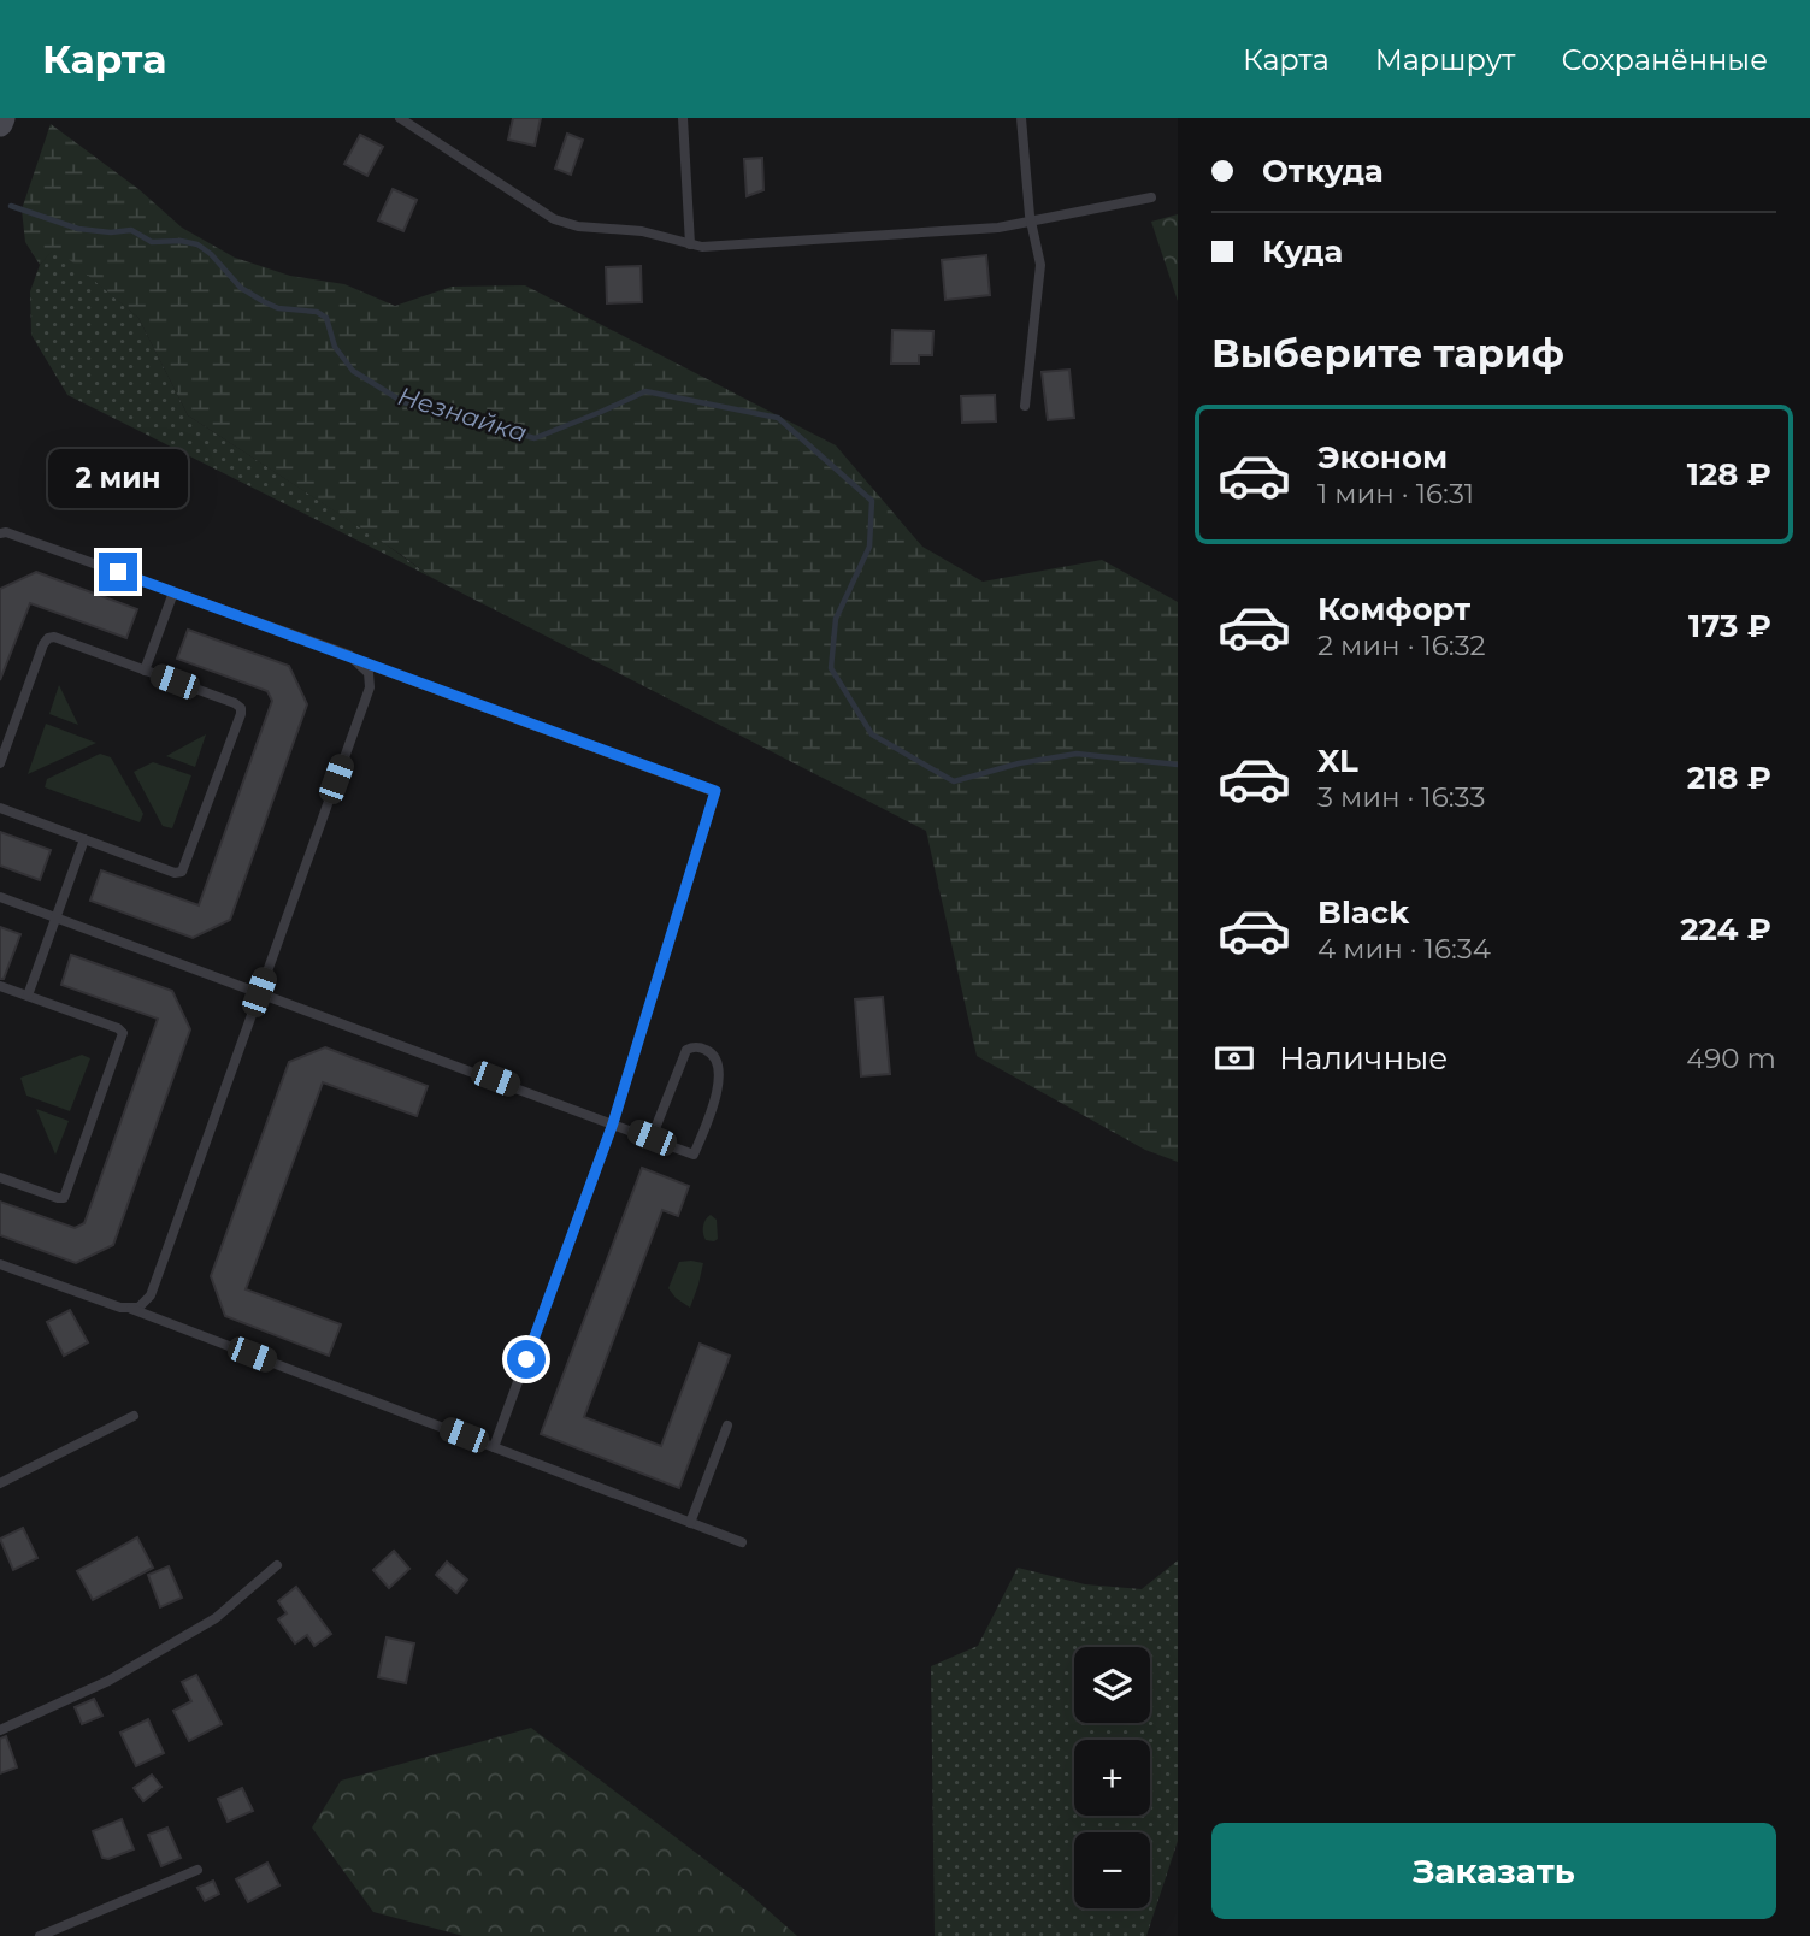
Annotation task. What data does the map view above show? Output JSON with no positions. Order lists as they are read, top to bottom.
{
  "water": ["Незнайка"],
  "page": {
    "header": "Карта",
    "nav": ["Карта", "Маршрут", "Сохранённые"],
    "banner": ["Откуда", "Куда"],
    "heading": "Выберите тариф",
    "list": [
      {
        "name": "Эконом",
        "note": "1 мин · 16:31",
        "value": "128 ₽"
      },
      {
        "name": "Комфорт",
        "note": "2 мин · 16:32",
        "value": "173 ₽"
      },
      {
        "name": "XL",
        "note": "3 мин · 16:33",
        "value": "218 ₽"
      },
      {
        "name": "Black",
        "note": "4 мин · 16:34",
        "value": "224 ₽"
      }
    ],
    "bubble": "2 мин",
    "pay": ["Наличные", "490 m"],
    "map_buttons": ["+", "−"],
    "buttons": "Заказать"
  }
}
